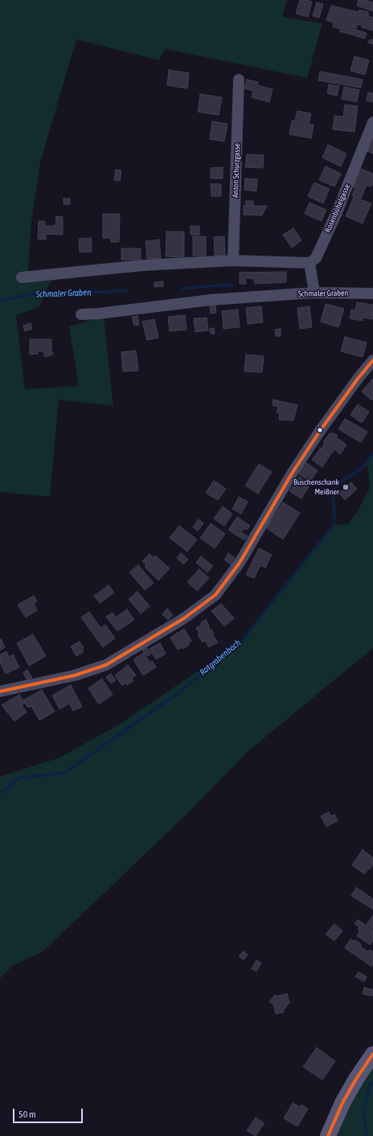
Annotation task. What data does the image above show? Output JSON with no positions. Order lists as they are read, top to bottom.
{
  "streets": {
    "street": ["Anton Schurzgasse", "Rosenbühelgasse", "Schmaler Graben"]
  },
  "water": ["Schmaler Graben", "Rotgrabenbach"],
  "places": ["Buschenschank Meißner"],
  "scale_bar": "50 m"
}
